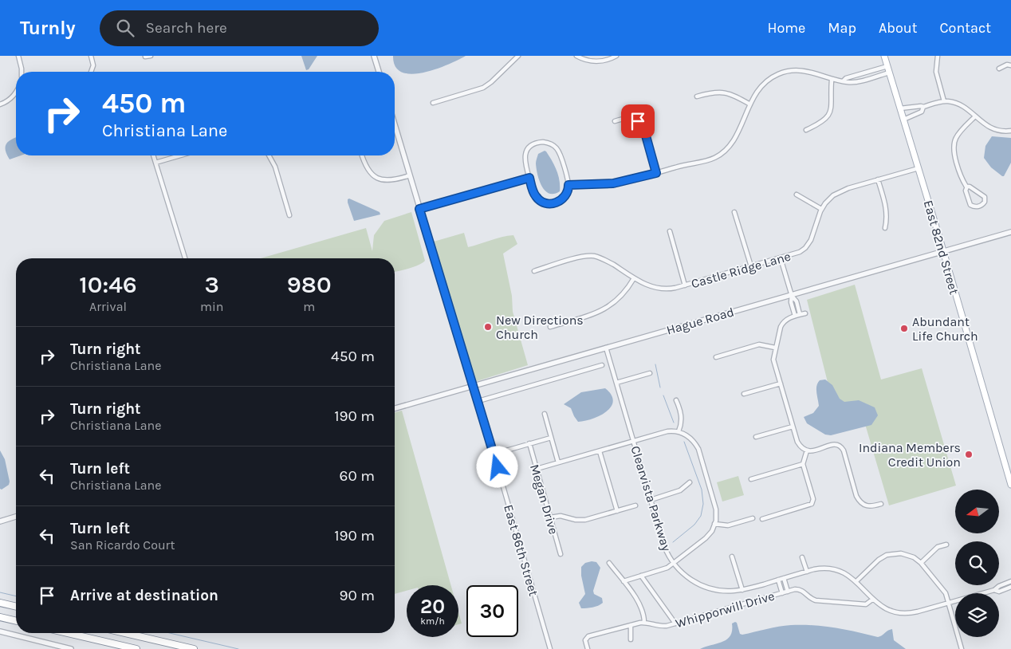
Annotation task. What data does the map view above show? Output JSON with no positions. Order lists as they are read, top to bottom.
{
  "streets": {
    "main road": ["East 82nd Street"],
    "street": [
      "Castle Ridge Lane",
      "Hague Road",
      "Clearvista Parkway",
      "Megan Drive",
      "East 86th Street",
      "Whipporwill Drive"
    ]
  },
  "crossings": [
    ["East 82nd Street", "Castle Ridge Lane"],
    ["East 82nd Street", "Hague Road"],
    ["Hague Road", "Clearvista Parkway"],
    ["Hague Road", "East 86th Street"],
    ["Clearvista Parkway", "Whipporwill Drive"]
  ],
  "places": ["New Directions Church", "Abundant Life Church", "Indiana Members Credit Union"],
  "north": "left",
  "page": {
    "header": "Turnly",
    "search": "Search here",
    "nav": [
      "Home",
      "Map",
      "About",
      "Contact"
    ],
    "turn": ["450 m", "Christiana Lane"],
    "eta": [
      "10:46",
      "Arrival",
      "3",
      "min",
      "980",
      "m"
    ],
    "list": [
      {
        "name": "Turn right",
        "note": "Christiana Lane",
        "value": "450 m"
      },
      {
        "name": "Turn right",
        "note": "Christiana Lane",
        "value": "190 m"
      },
      {
        "name": "Turn left",
        "note": "Christiana Lane",
        "value": "60 m"
      },
      {
        "name": "Turn left",
        "note": "San Ricardo Court",
        "value": "190 m"
      },
      {
        "name": "Arrive at destination",
        "value": "90 m"
      }
    ],
    "speed": "20 km/h",
    "limit": "30"
  }
}
